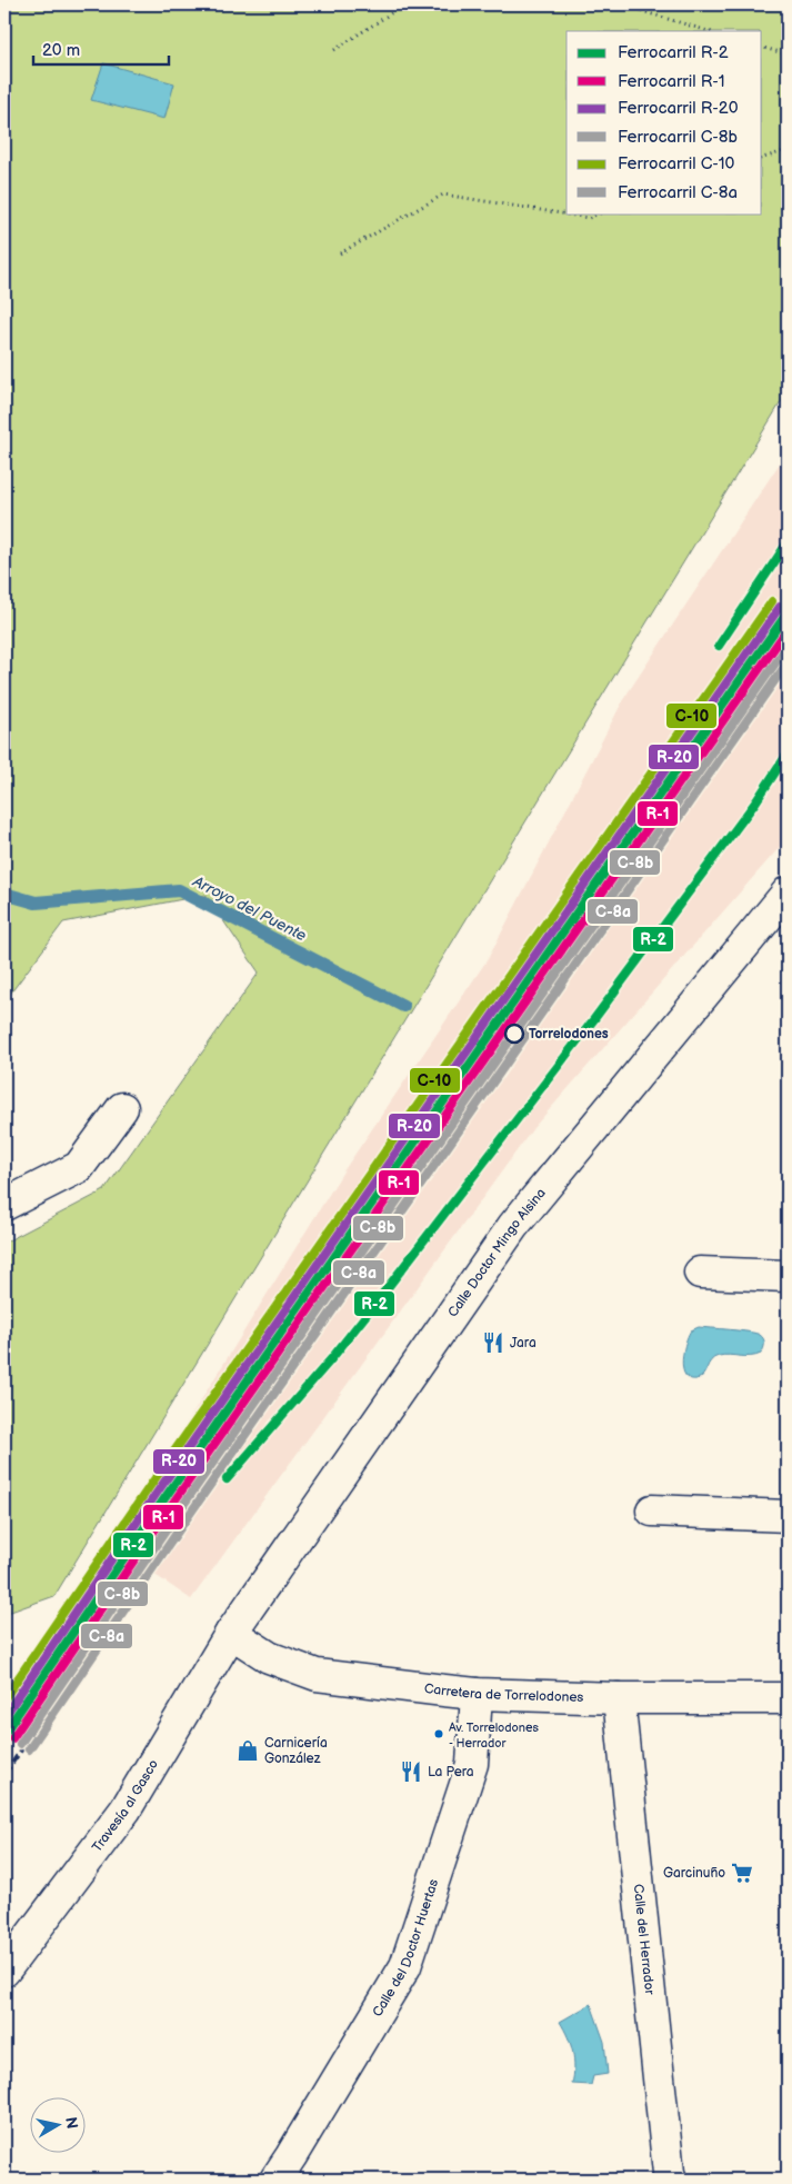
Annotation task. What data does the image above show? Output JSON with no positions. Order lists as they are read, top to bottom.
{
  "streets": {
    "street": [
      "Calle Doctor Mingo Alsina",
      "Carretera de Torrelodones",
      "Travesía al Gasco",
      "Calle del Herrador",
      "Calle del Doctor Huertas"
    ]
  },
  "crossings": [
    ["Calle Doctor Mingo Alsina", "Carretera de Torrelodones"],
    ["Calle Doctor Mingo Alsina", "Travesía al Gasco"],
    ["Carretera de Torrelodones", "Travesía al Gasco"],
    ["Carretera de Torrelodones", "Calle del Herrador"],
    ["Carretera de Torrelodones", "Calle del Doctor Huertas"]
  ],
  "water": ["Arroyo del Puente"],
  "places": {
    "other": ["Torrelodones", "Av. Torrelodones - Herrador"],
    "restaurant": ["Jara", "La Pera"],
    "shop": ["Carnicería González"],
    "supermarket": ["Garcinuño"]
  },
  "lines": [
    "rail line R-2",
    "rail line C-10",
    "rail line R-20",
    "rail line R-1",
    "rail line C-8b",
    "rail line C-8a"
  ],
  "legend": [
    "Ferrocarril R-2",
    "Ferrocarril R-1",
    "Ferrocarril R-20",
    "Ferrocarril C-8b",
    "Ferrocarril C-10",
    "Ferrocarril C-8a"
  ],
  "scale_bar": "20 m",
  "north": "right"
}
